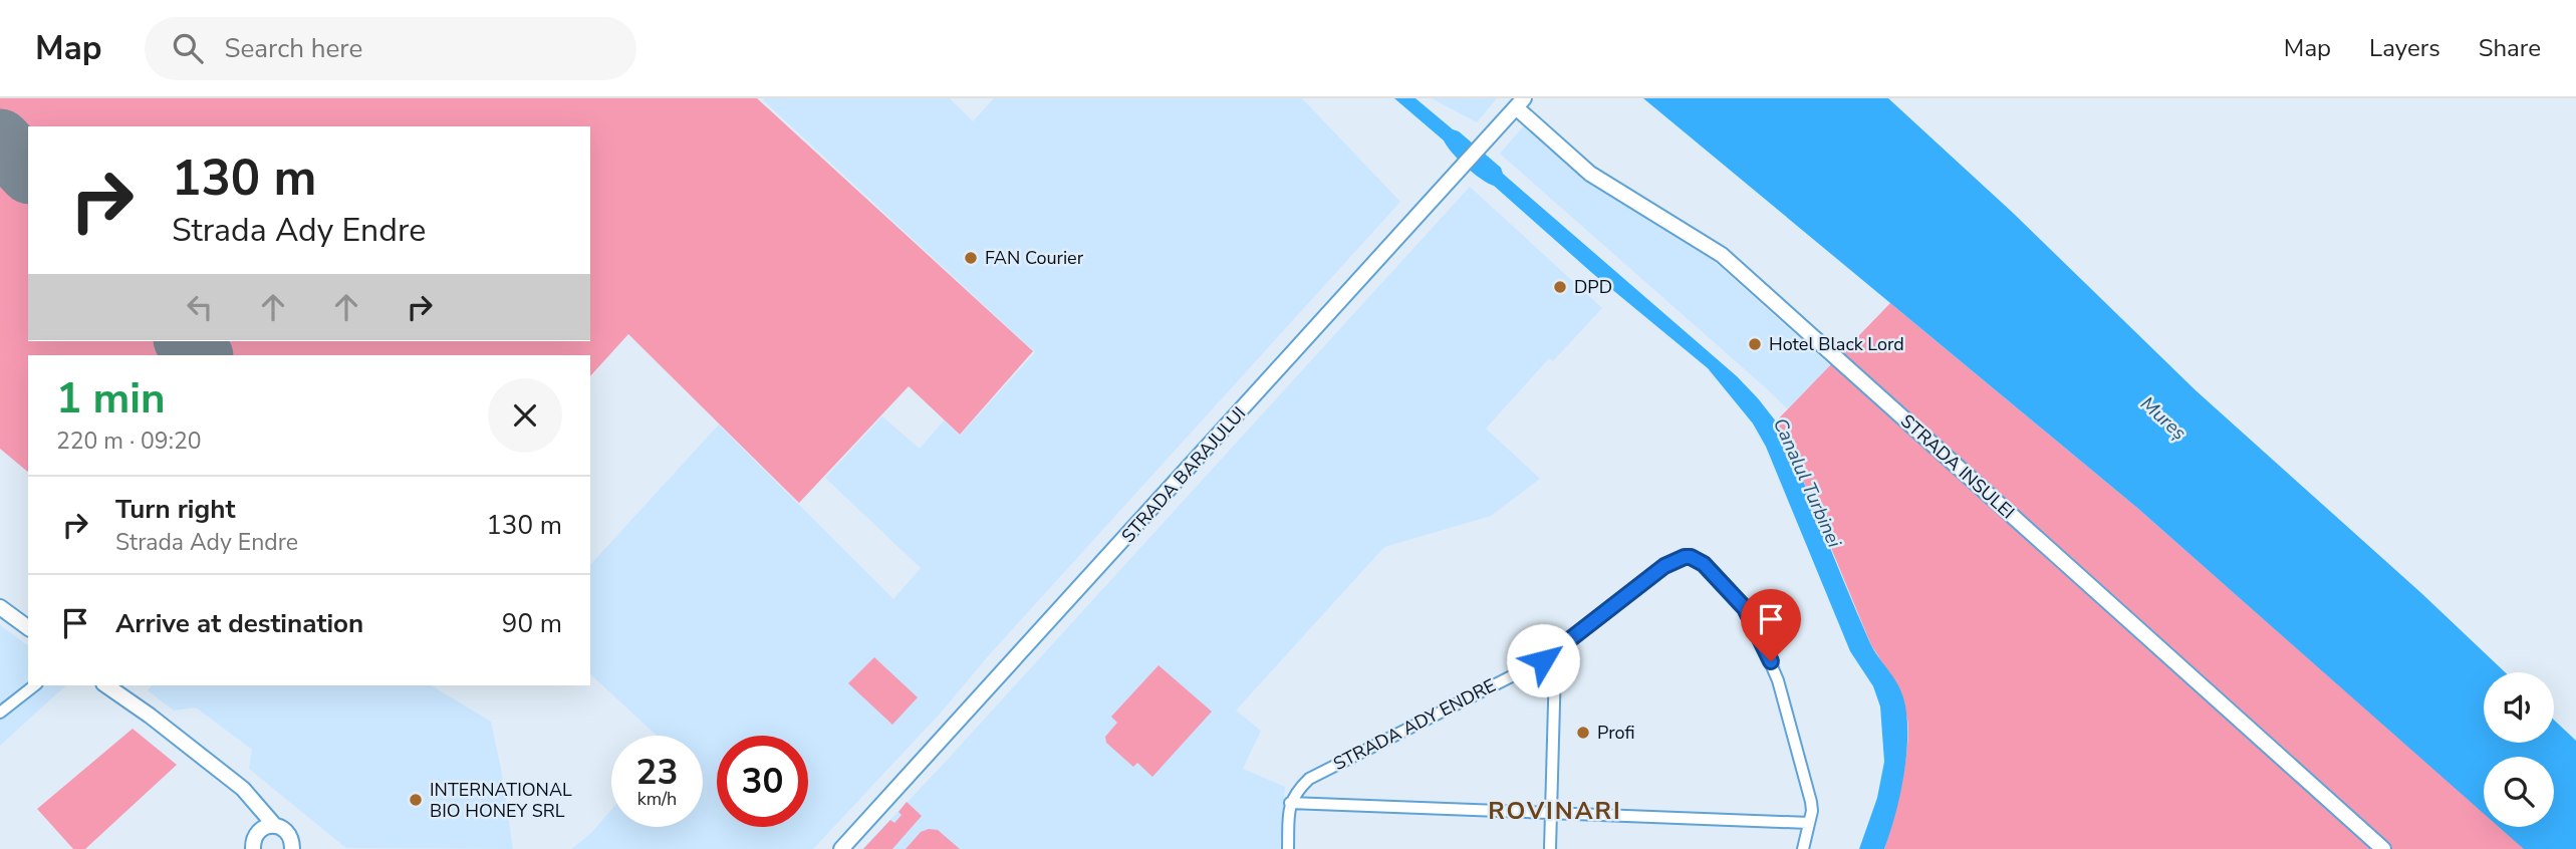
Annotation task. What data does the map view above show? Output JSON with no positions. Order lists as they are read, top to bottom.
{
  "streets": {
    "main road": ["STRADA INSULEI", "STRADA BARAJULUI"],
    "street": ["STRADA ADY ENDRE"]
  },
  "crossings": [
    ["STRADA INSULEI", "STRADA BARAJULUI"]
  ],
  "districts": ["ROVINARI"],
  "water": ["Mureș", "Canalul Turbinei"],
  "places": [
    "FAN Courier",
    "DPD",
    "Hotel Black Lord",
    "Profi",
    "INTERNATIONAL BIO HONEY SRL"
  ],
  "page": {
    "header": "Map",
    "search": "Search here",
    "nav": ["Map", "Layers", "Share"],
    "turn": ["130 m", "Strada Ady Endre"],
    "heading": ["1 min", "220 m · 09:20"],
    "list": [
      {
        "name": "Turn right",
        "note": "Strada Ady Endre",
        "value": "130 m"
      },
      {
        "name": "Arrive at destination",
        "value": "90 m"
      }
    ],
    "speed": "23 km/h",
    "limit": "30"
  }
}
